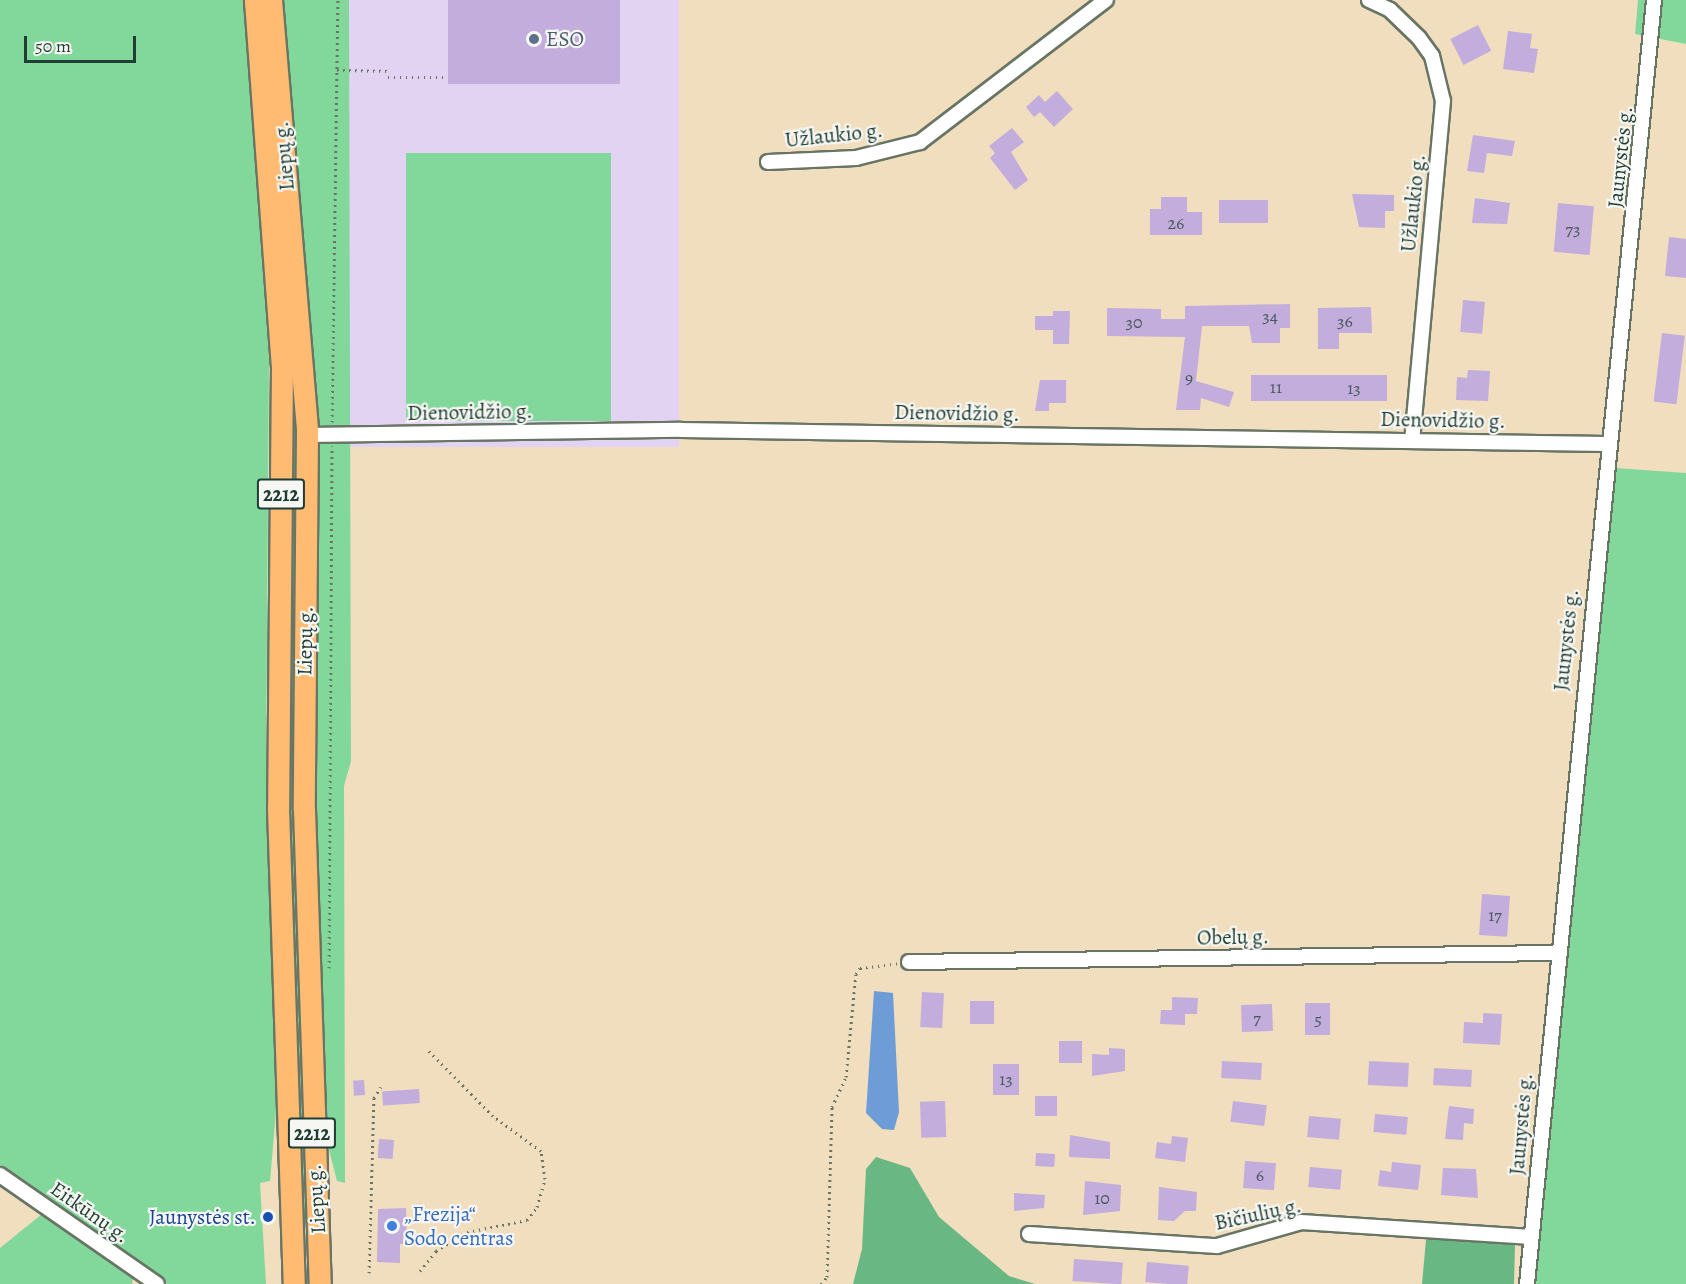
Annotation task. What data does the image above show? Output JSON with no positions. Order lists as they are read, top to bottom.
{
  "streets": {
    "main road": ["Liepų g.", "2212"],
    "street": [
      "Užlaukio g.",
      "Jaunystės g.",
      "Dienovidžio g.",
      "Obelų g.",
      "Eitkūnų g.",
      "Bičiulių g."
    ]
  },
  "crossings": [
    ["Užlaukio g.", "Dienovidžio g."],
    ["Liepų g.", "Dienovidžio g."],
    ["Jaunystės g.", "Dienovidžio g."],
    ["Jaunystės g.", "Obelų g."],
    ["Jaunystės g.", "Bičiulių g."]
  ],
  "places": ["ESO", "Jaunystės st.", "„Frezija“ Sodo centras"],
  "house_numbers": [
    "26",
    "73",
    "34",
    "36",
    "30",
    "9",
    "11",
    "13",
    "17",
    "7",
    "5",
    "13",
    "6",
    "10"
  ],
  "scale_bar": "50 m"
}
